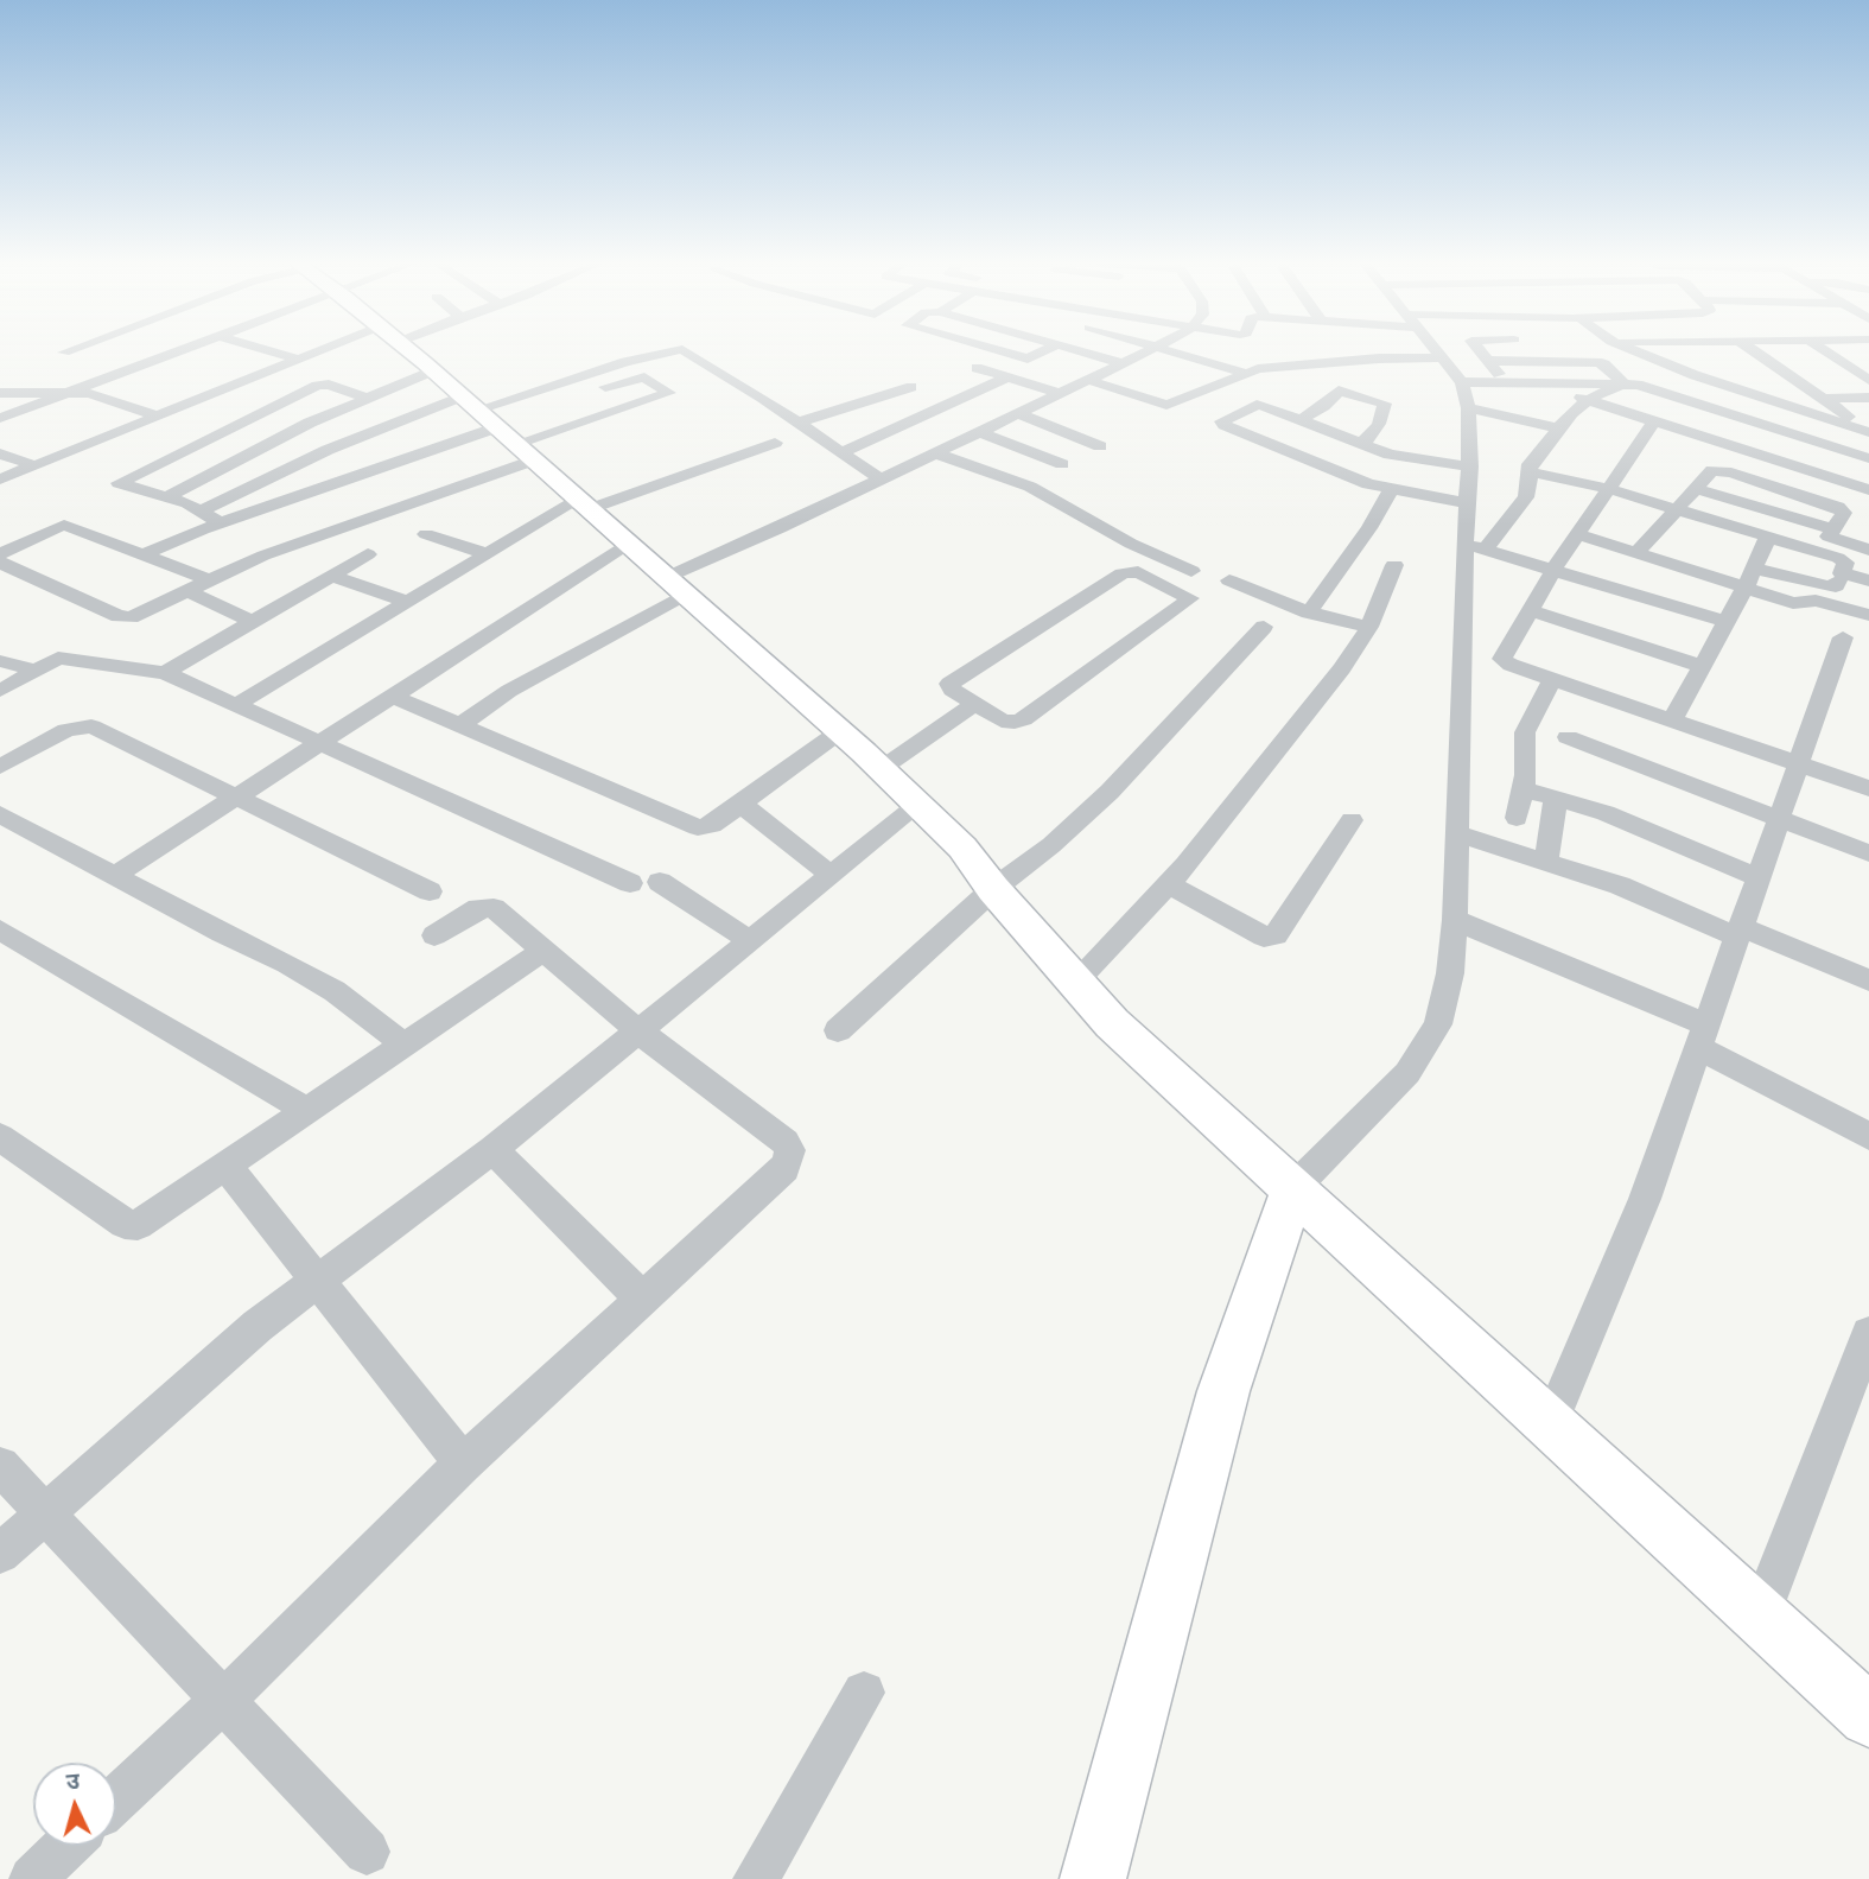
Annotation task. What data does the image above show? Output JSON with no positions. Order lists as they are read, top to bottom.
{
  "north": "top"
}
